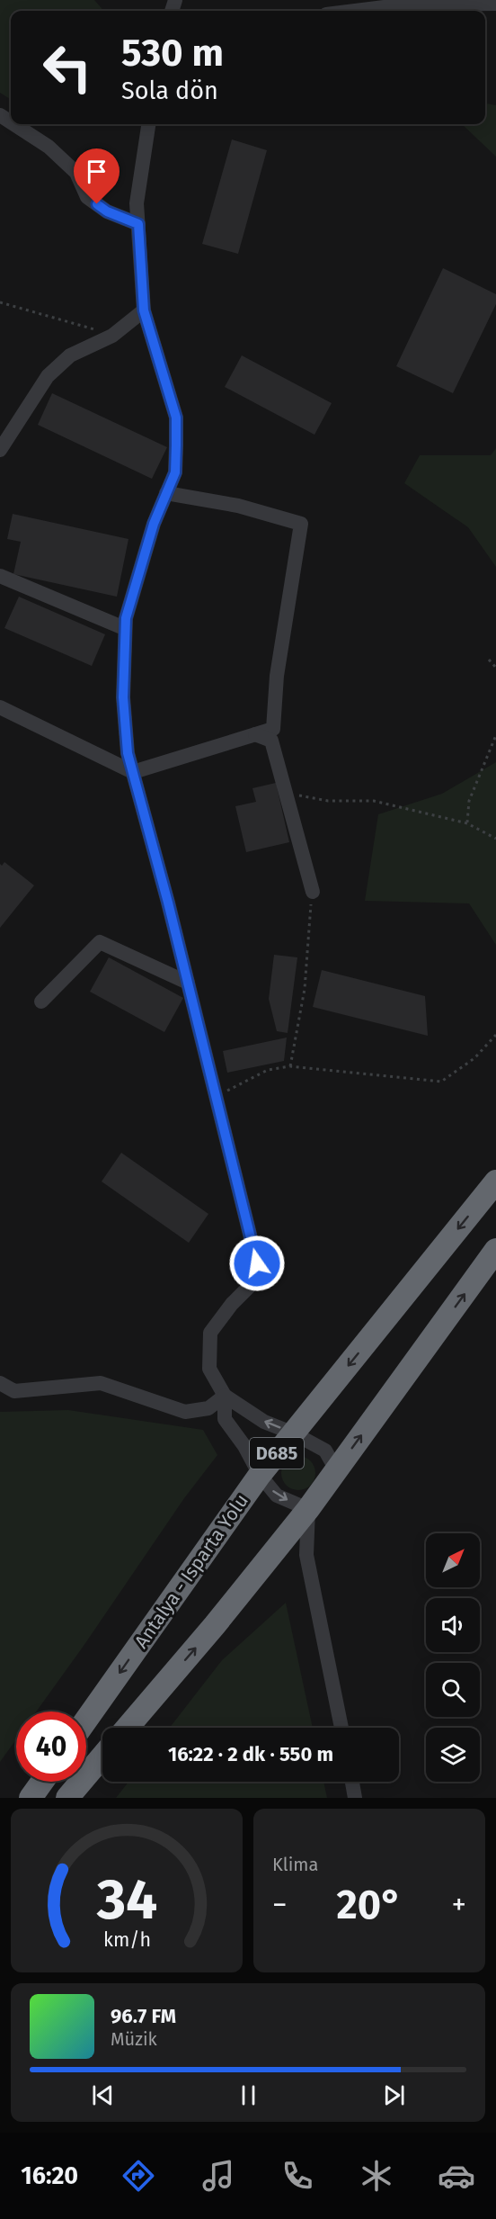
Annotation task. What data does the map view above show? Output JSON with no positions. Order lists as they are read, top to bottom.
{
  "streets": {
    "highway": ["D685", "Antalya - Isparta Yolu"]
  },
  "crossings": [
    ["D685", "Antalya - Isparta Yolu"]
  ],
  "north": "top right",
  "page": {
    "turn": ["530 m", "Sola dön"],
    "limit": "40",
    "trip": "16:22 · 2 dk · 550 m",
    "tile": "Klima",
    "heat": ["−", "20°", "+"],
    "song": ["96.7 FM", "Müzik"],
    "tabs": "16:20",
    "gauge": ["34", "km/h"]
  }
}
